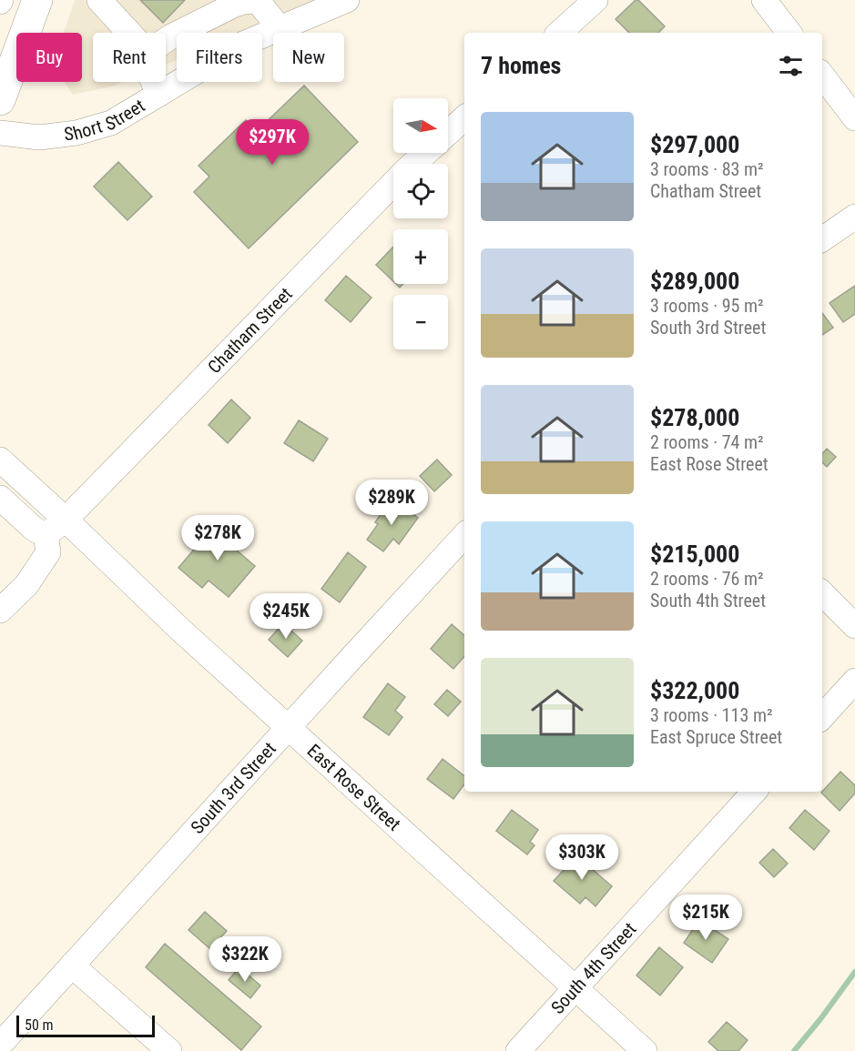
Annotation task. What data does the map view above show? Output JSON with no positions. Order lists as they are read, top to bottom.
{
  "streets": {
    "street": [
      "Short Street",
      "Chatham Street",
      "East Rose Street",
      "South 3rd Street",
      "South 4th Street"
    ]
  },
  "crossings": [
    ["Chatham Street", "East Rose Street"],
    ["East Rose Street", "South 3rd Street"],
    ["East Rose Street", "South 4th Street"]
  ],
  "scale_bar": "50 m",
  "north": "right",
  "page": {
    "chip": [
      "Buy",
      "Rent",
      "Filters",
      "New"
    ],
    "heading": "7 homes",
    "map_buttons": ["+", "−"],
    "list": [
      {
        "name": "$297,000",
        "note": "3 rooms · 83 m² · Chatham Street"
      },
      {
        "name": "$289,000",
        "note": "3 rooms · 95 m² · South 3rd Street"
      },
      {
        "name": "$278,000",
        "note": "2 rooms · 74 m² · East Rose Street"
      },
      {
        "name": "$215,000",
        "note": "2 rooms · 76 m² · South 4th Street"
      },
      {
        "name": "$322,000",
        "note": "3 rooms · 113 m² · East Spruce Street"
      }
    ],
    "price": [
      "$297K",
      "$289K",
      "$278K",
      "$245K",
      "$303K",
      "$215K",
      "$322K"
    ],
    "scale": "50 m"
  }
}
